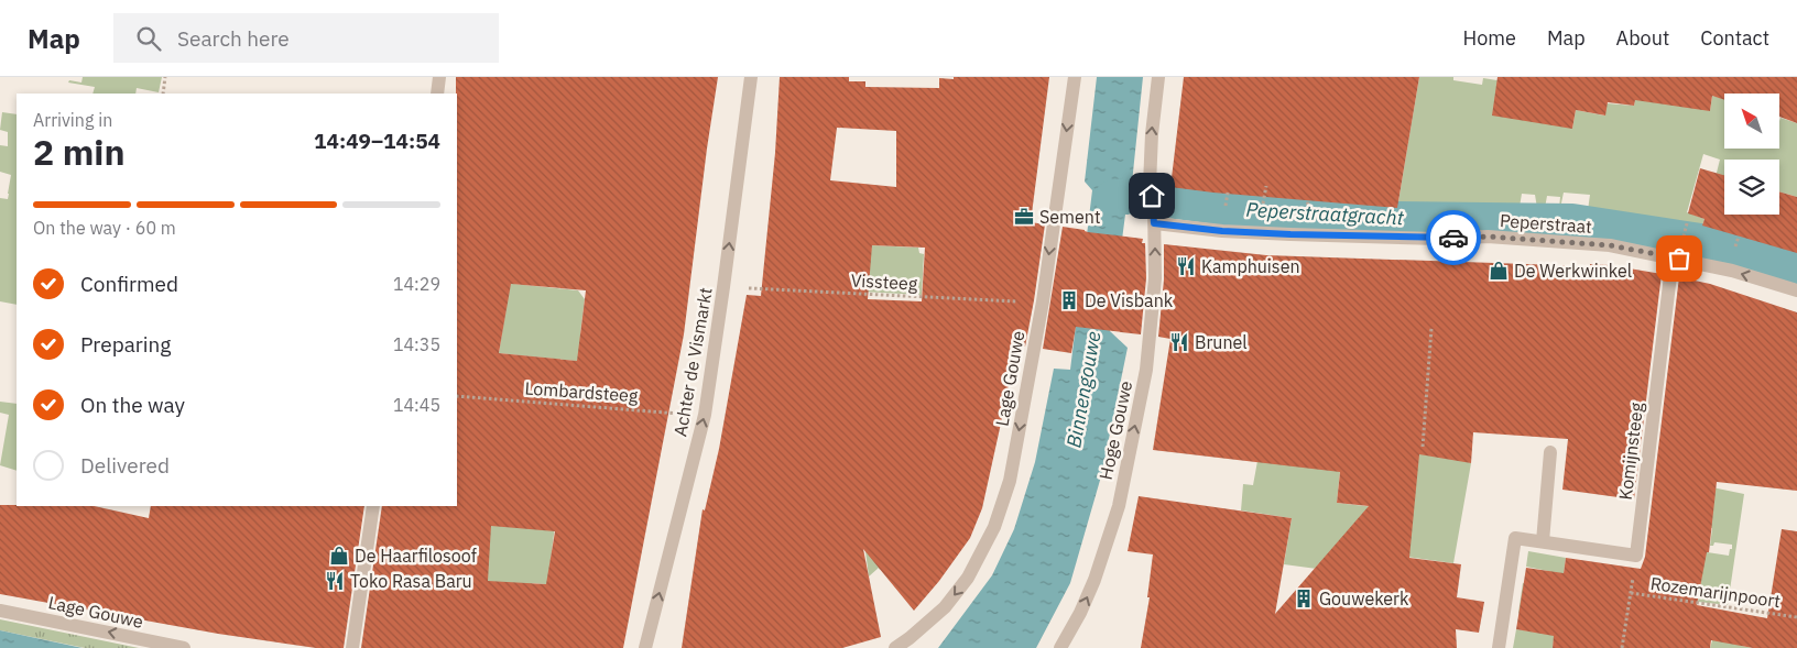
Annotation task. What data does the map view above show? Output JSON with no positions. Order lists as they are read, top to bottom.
{
  "streets": {
    "street": [
      "Peperstraat",
      "Achter de Vismarkt",
      "Lage Gouwe",
      "Hoge Gouwe",
      "Komijnsteeg"
    ],
    "path": ["Vissteeg", "Lombardsteeg", "Rozemarijnpoort"]
  },
  "crossings": [
    ["Peperstraat", "Hoge Gouwe"],
    ["Peperstraat", "Komijnsteeg"],
    ["Vissteeg", "Achter de Vismarkt"],
    ["Vissteeg", "Lage Gouwe"],
    ["Achter de Vismarkt", "Lombardsteeg"]
  ],
  "one_way": ["Achter de Vismarkt", "Lage Gouwe", "Hoge Gouwe"],
  "water": ["Peperstraatgracht", "Binnengouwe"],
  "places": {
    "office": ["Sement"],
    "restaurant": ["Kamphuisen", "Brunel", "Toko Rasa Baru"],
    "shop": ["De Werkwinkel", "De Haarfilosoof"],
    "building": ["De Visbank", "Gouwekerk"]
  },
  "north": "top left",
  "page": {
    "header": "Map",
    "search": "Search here",
    "nav": [
      "Home",
      "Map",
      "About",
      "Contact"
    ],
    "heading": ["2 min", "Arriving in", "14:49–14:54"],
    "bar": "On the way · 60 m",
    "list": [
      ["Confirmed", "14:29"],
      ["Preparing", "14:35"],
      ["On the way", "14:45"],
      "Delivered"
    ]
  }
}
